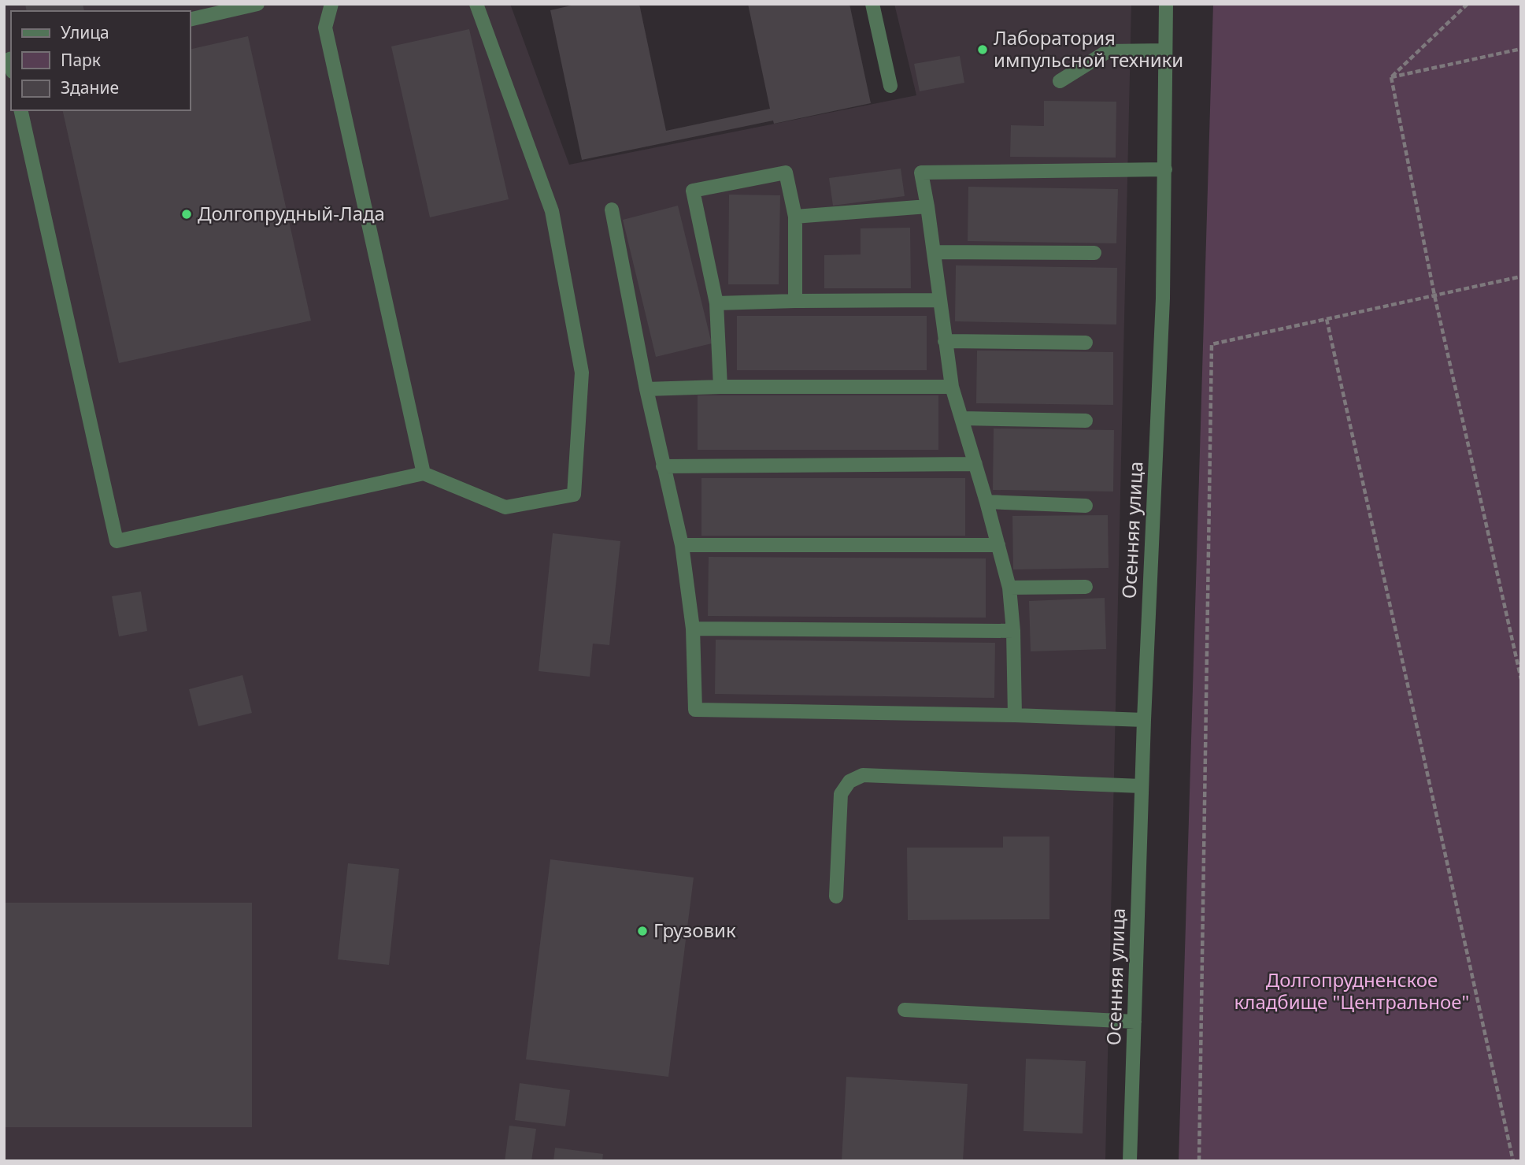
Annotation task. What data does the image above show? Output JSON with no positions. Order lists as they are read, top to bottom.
{
  "streets": {
    "street": ["Осенняя улица"]
  },
  "parks": ["Долгопрудненское кладбище \"Центральное\""],
  "places": ["Лаборатория импульсной техники", "Долгопрудный-Лада", "Грузовик"],
  "legend": ["Улица", "Парк", "Здание"]
}
